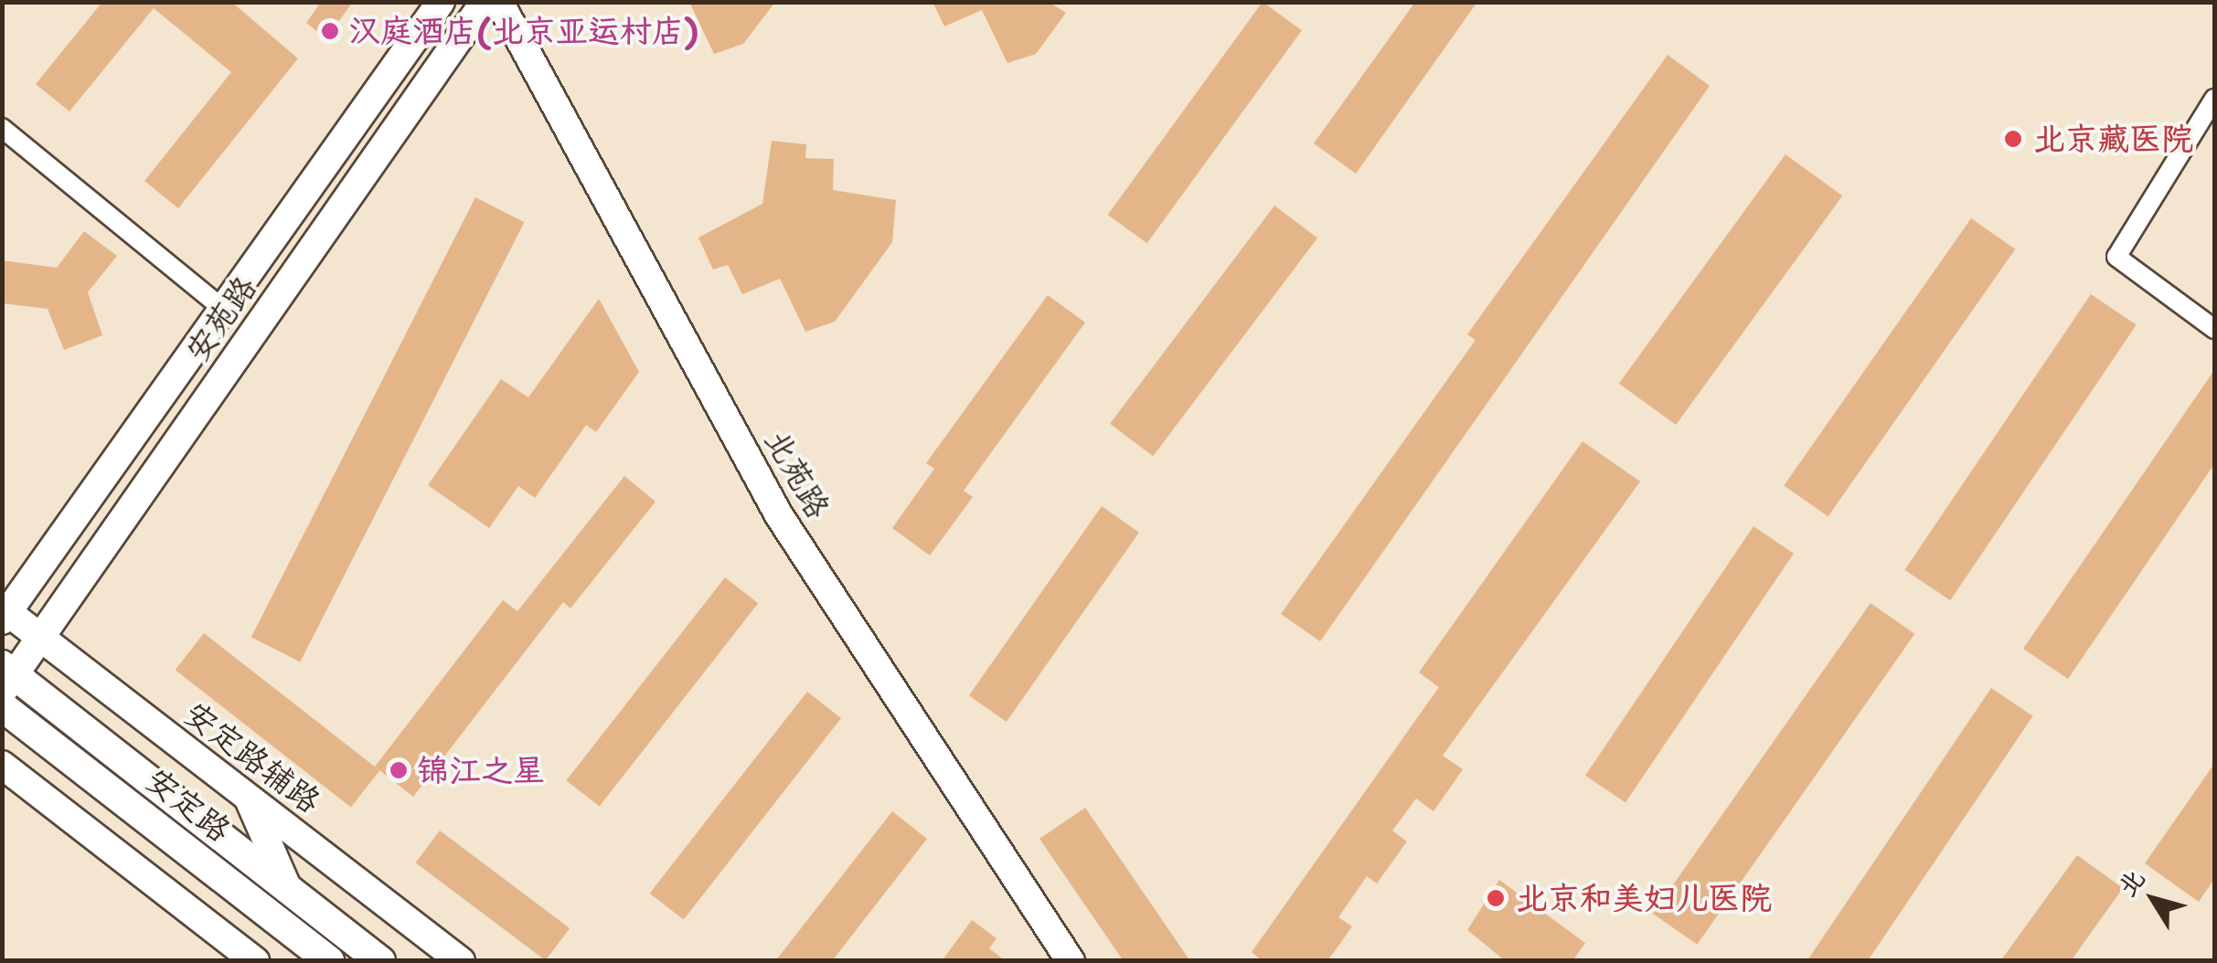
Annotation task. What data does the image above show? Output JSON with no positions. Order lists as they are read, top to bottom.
{
  "streets": {
    "main road": ["安定路"],
    "street": ["安苑路", "北苑路", "安定路辅路"]
  },
  "crossings": [
    ["安苑路", "安定路辅路"],
    ["安苑路", "安定路"],
    ["安定路辅路", "安定路"]
  ],
  "places": [
    "汉庭酒店(北京亚运村店)",
    "北京藏医院",
    "锦江之星",
    "北京和美妇儿医院"
  ],
  "north": "top left"
}
